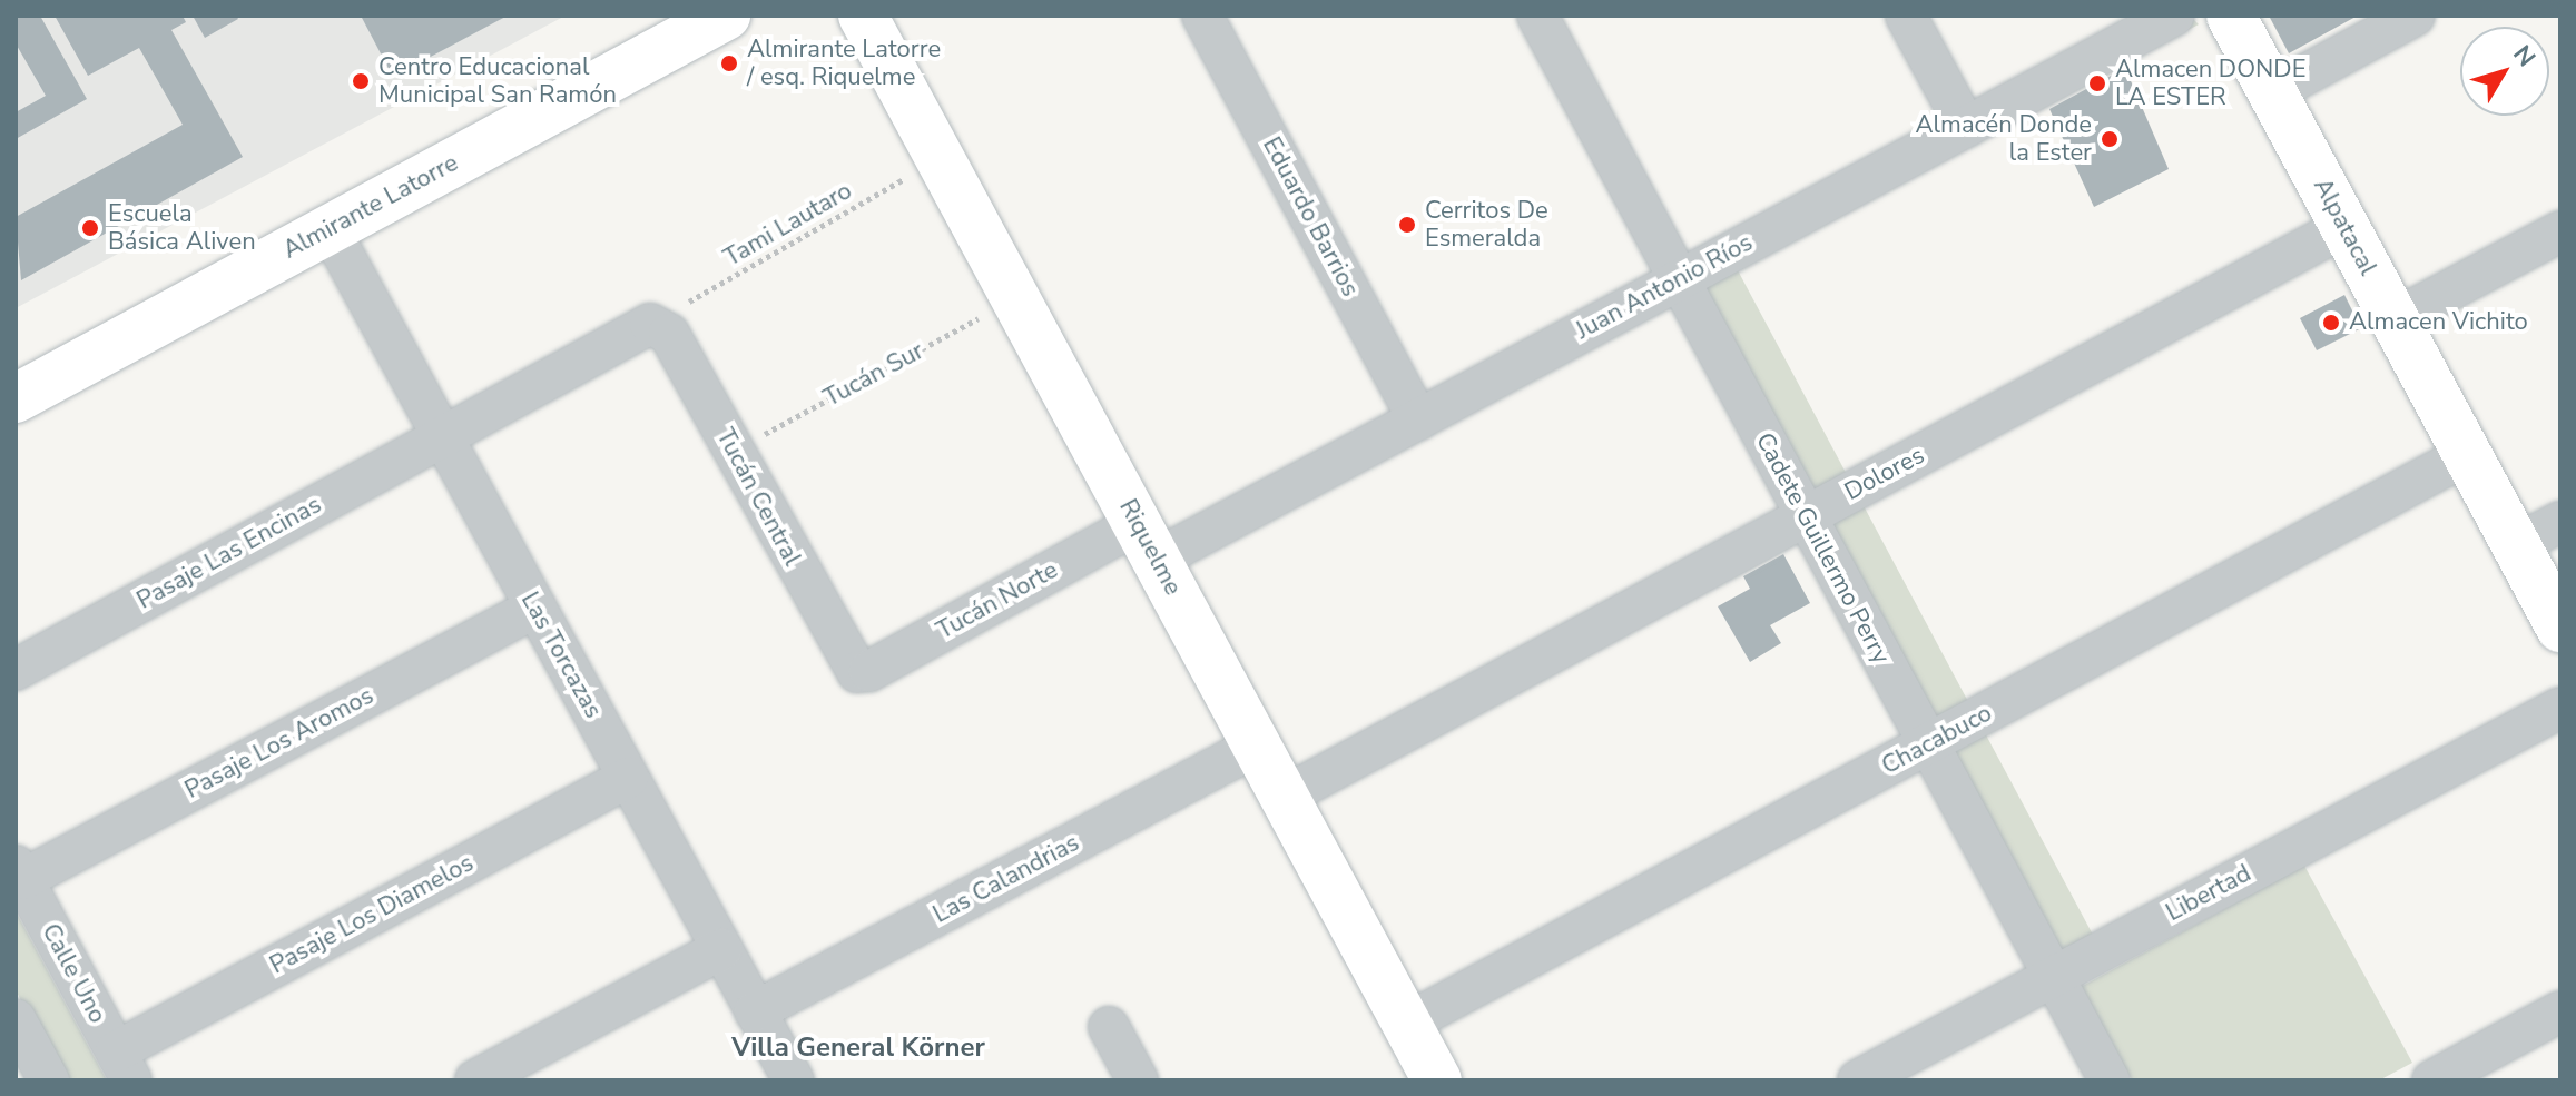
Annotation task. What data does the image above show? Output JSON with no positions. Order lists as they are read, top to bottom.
{
  "streets": {
    "street": [
      "Almirante Latorre",
      "Eduardo Barrios",
      "Alpatacal",
      "Juan Antonio Ríos",
      "Dolores",
      "Tucán Central",
      "Riquelme",
      "Cadete Guillermo Perry",
      "Pasaje Las Encinas",
      "Tucán Norte",
      "Las Torcazas",
      "Chacabuco",
      "Pasaje Los Aromos",
      "Las Calandrias",
      "Libertad",
      "Pasaje Los Diamelos",
      "Calle Uno"
    ],
    "path": ["Tami Lautaro", "Tucán Sur"]
  },
  "crossings": [
    ["Almirante Latorre", "Las Torcazas"],
    ["Eduardo Barrios", "Juan Antonio Ríos"],
    ["Tami Lautaro", "Tucán Central"],
    ["Tami Lautaro", "Riquelme"],
    ["Alpatacal", "Dolores"],
    ["Alpatacal", "Chacabuco"],
    ["Juan Antonio Ríos", "Riquelme"],
    ["Juan Antonio Ríos", "Cadete Guillermo Perry"],
    ["Juan Antonio Ríos", "Tucán Norte"],
    ["Tucán Sur", "Tucán Central"],
    ["Tucán Sur", "Riquelme"],
    ["Dolores", "Riquelme"],
    ["Dolores", "Cadete Guillermo Perry"],
    ["Tucán Central", "Tucán Norte"],
    ["Riquelme", "Tucán Norte"],
    ["Riquelme", "Chacabuco"],
    ["Riquelme", "Las Calandrias"],
    ["Cadete Guillermo Perry", "Chacabuco"],
    ["Cadete Guillermo Perry", "Libertad"],
    ["Pasaje Las Encinas", "Las Torcazas"],
    ["Las Torcazas", "Pasaje Los Aromos"],
    ["Las Torcazas", "Las Calandrias"],
    ["Las Torcazas", "Pasaje Los Diamelos"],
    ["Pasaje Los Aromos", "Calle Uno"],
    ["Pasaje Los Diamelos", "Calle Uno"]
  ],
  "districts": ["Villa General Körner"],
  "places": [
    "Almirante Latorre / esq. Riquelme",
    "Centro Educacional Municipal San Ramón",
    "Almacen DONDE LA ESTER",
    "Almacén Donde la Ester",
    "Cerritos De Esmeralda",
    "Escuela Básica Aliven",
    "Almacen Vichito"
  ],
  "north": "top right"
}
